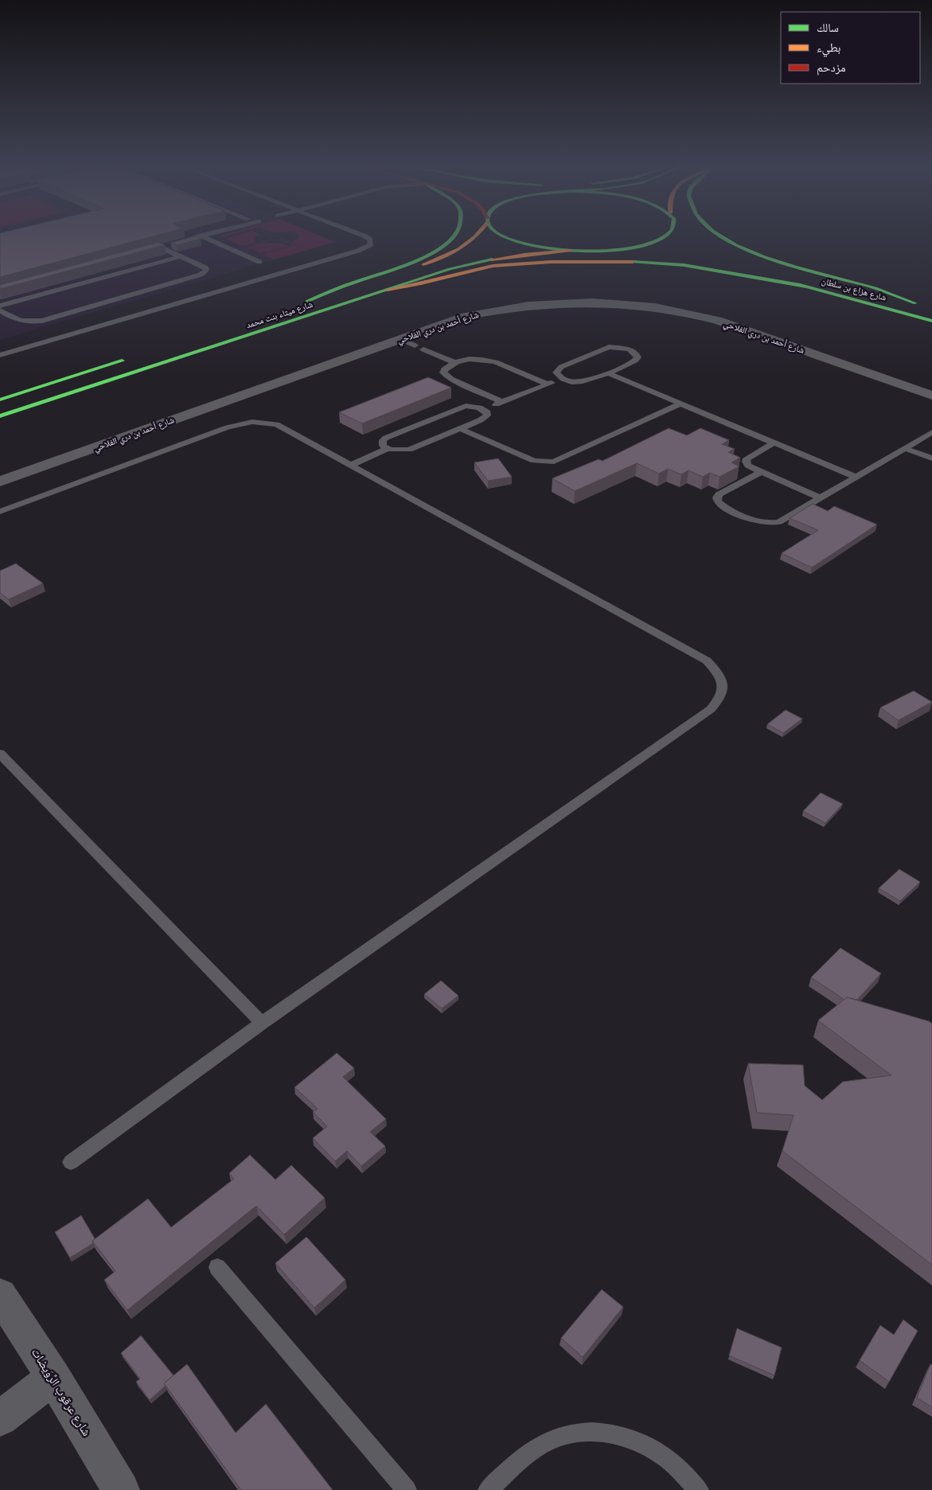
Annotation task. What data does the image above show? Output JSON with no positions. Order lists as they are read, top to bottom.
{
  "streets": {
    "main road": ["شارع هزاع بن سلطان", "شارع ميثاء بنت محمد"],
    "street": ["شارع أحمد بن دري الفلاحي", "شارع عرقوب الرِّوَيضات"]
  },
  "legend": ["سالك", "بطيء", "مزدحم"]
}
